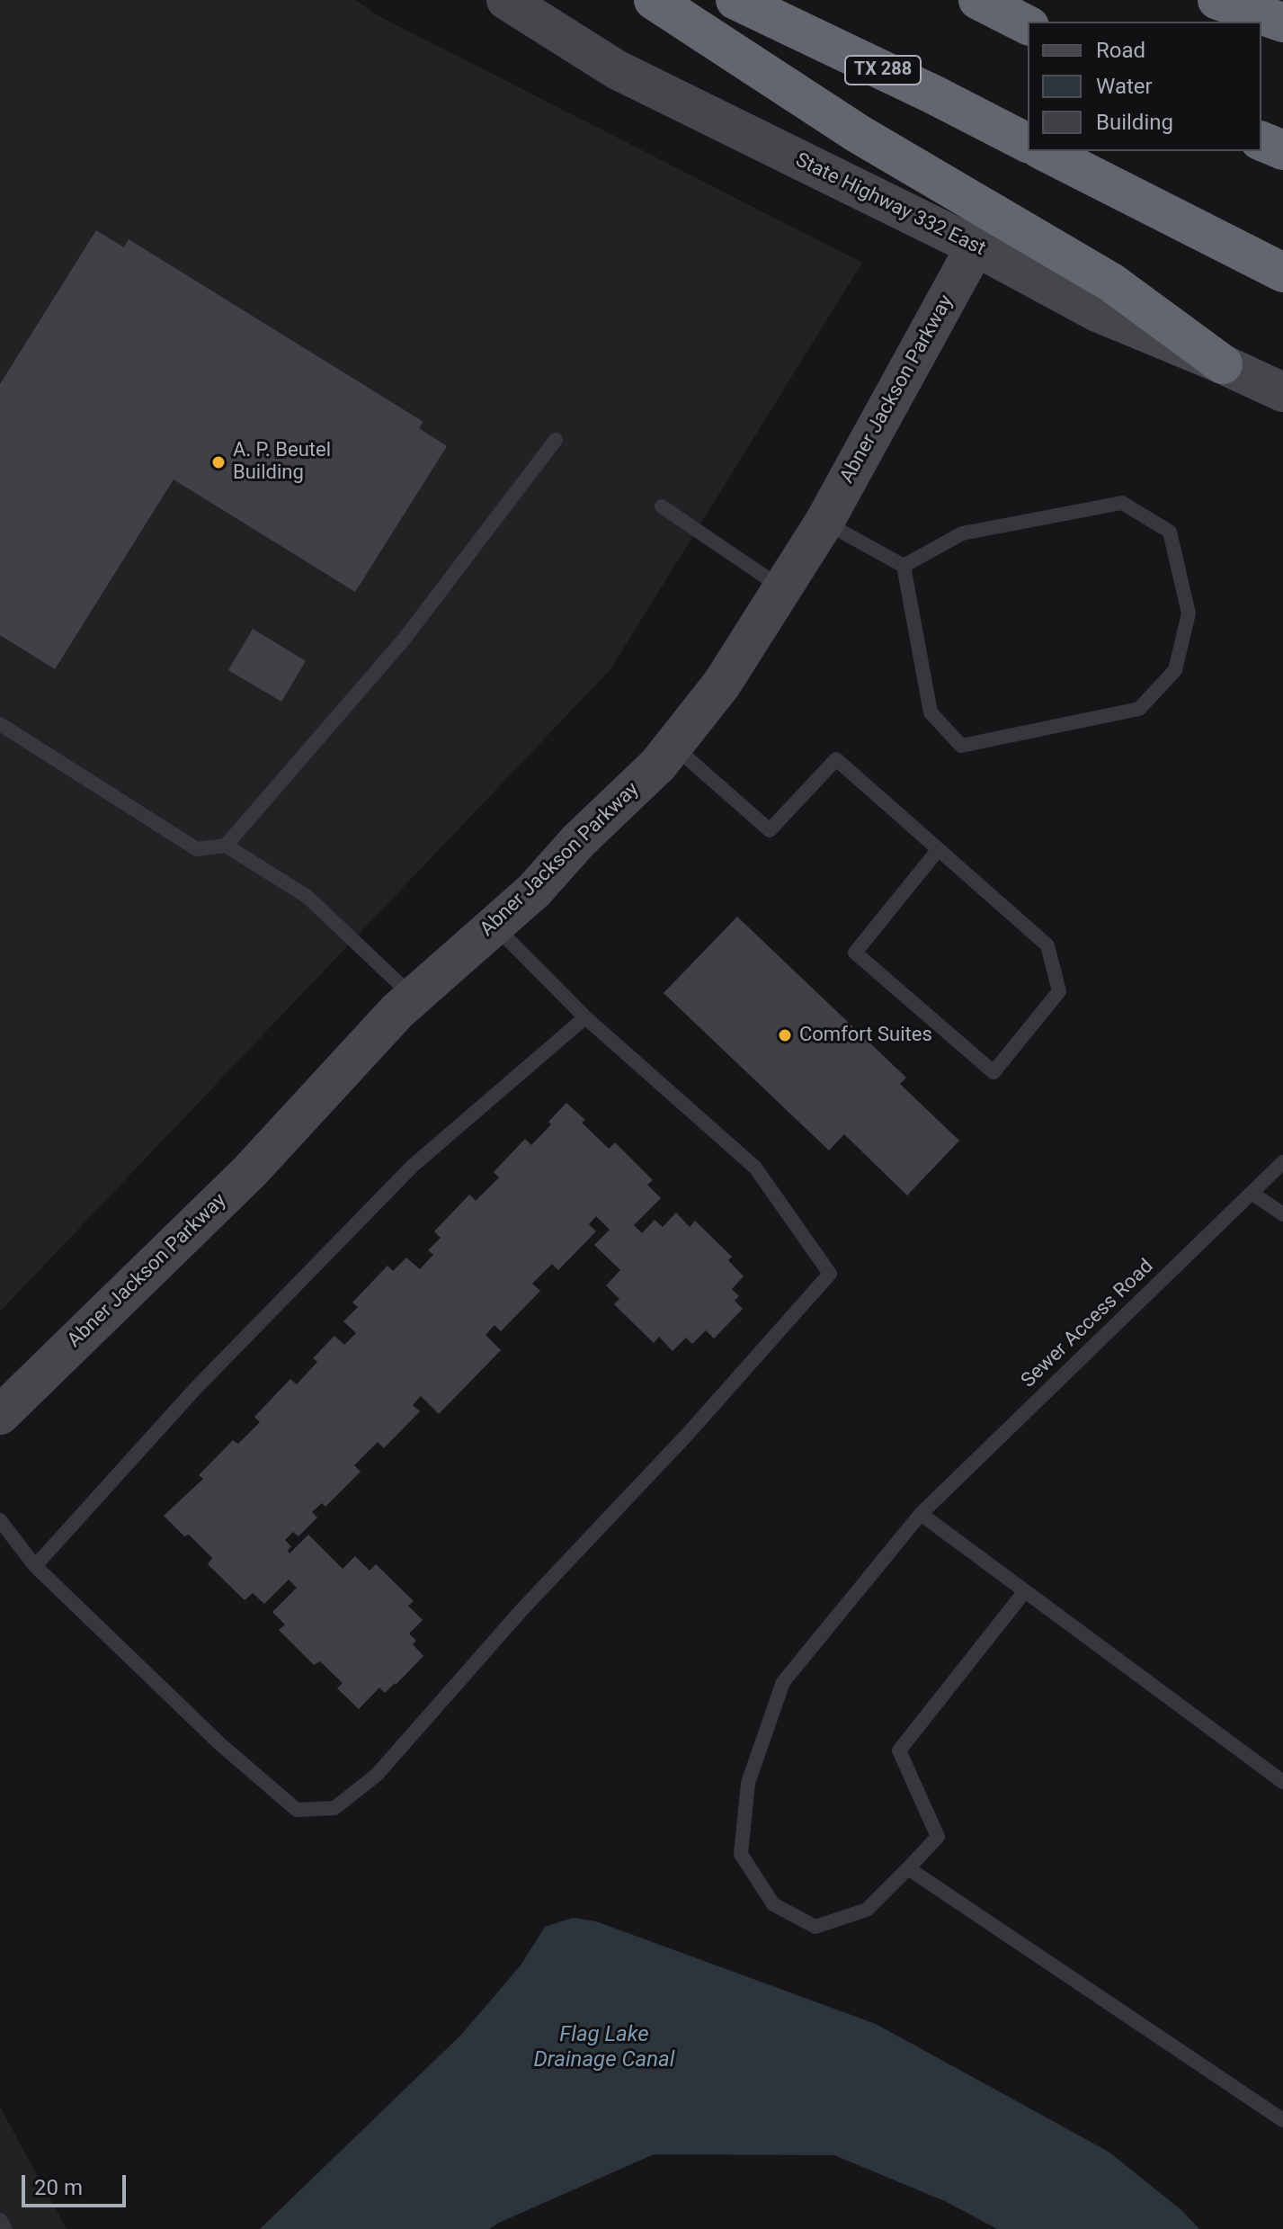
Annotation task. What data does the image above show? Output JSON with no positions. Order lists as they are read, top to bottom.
{
  "streets": {
    "highway": ["TX 288"],
    "street": ["State Highway 332 East", "Abner Jackson Parkway"],
    "lane": ["Sewer Access Road"]
  },
  "crossings": [
    ["State Highway 332 East", "Abner Jackson Parkway"]
  ],
  "water": ["Flag Lake Drainage Canal"],
  "places": ["A. P. Beutel Building", "Comfort Suites"],
  "legend": ["Road", "Water", "Building"],
  "scale_bar": "20 m"
}
